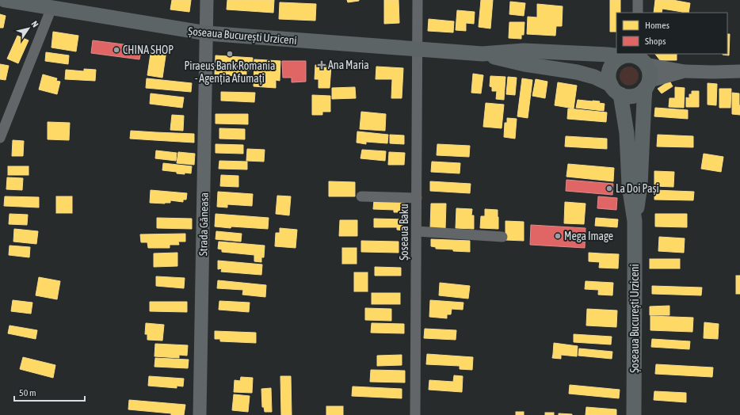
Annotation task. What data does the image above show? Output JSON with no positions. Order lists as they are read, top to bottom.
{
  "streets": {
    "highway": ["Șoseaua București Urziceni"],
    "main road": ["Strada Găneasa"],
    "street": ["Șoseaua Baku"]
  },
  "crossings": [
    ["Șoseaua București Urziceni", "Strada Găneasa"],
    ["Șoseaua București Urziceni", "Șoseaua Baku"]
  ],
  "places": {
    "other": [
      "CHINA SHOP",
      "Piraeus Bank Romania - Agenția Afumați",
      "La Doi Pași",
      "Mega Image"
    ],
    "health": ["Ana Maria"]
  },
  "legend": ["Homes", "Shops"],
  "scale_bar": "50 m",
  "north": "top right"
}
